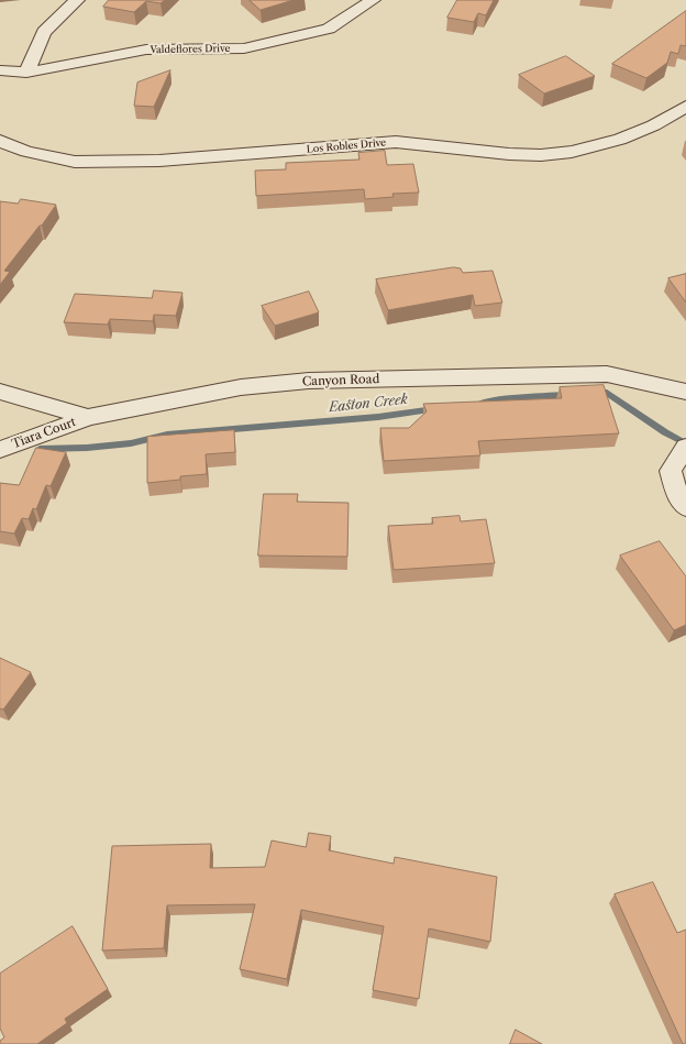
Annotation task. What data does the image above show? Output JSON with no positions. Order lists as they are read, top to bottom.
{
  "streets": {
    "street": [
      "Valdeflores Drive",
      "Los Robles Drive",
      "Canyon Road",
      "Tiara Court"
    ]
  },
  "crossings": [
    ["Canyon Road", "Tiara Court"]
  ],
  "water": ["Easton Creek"]
}
